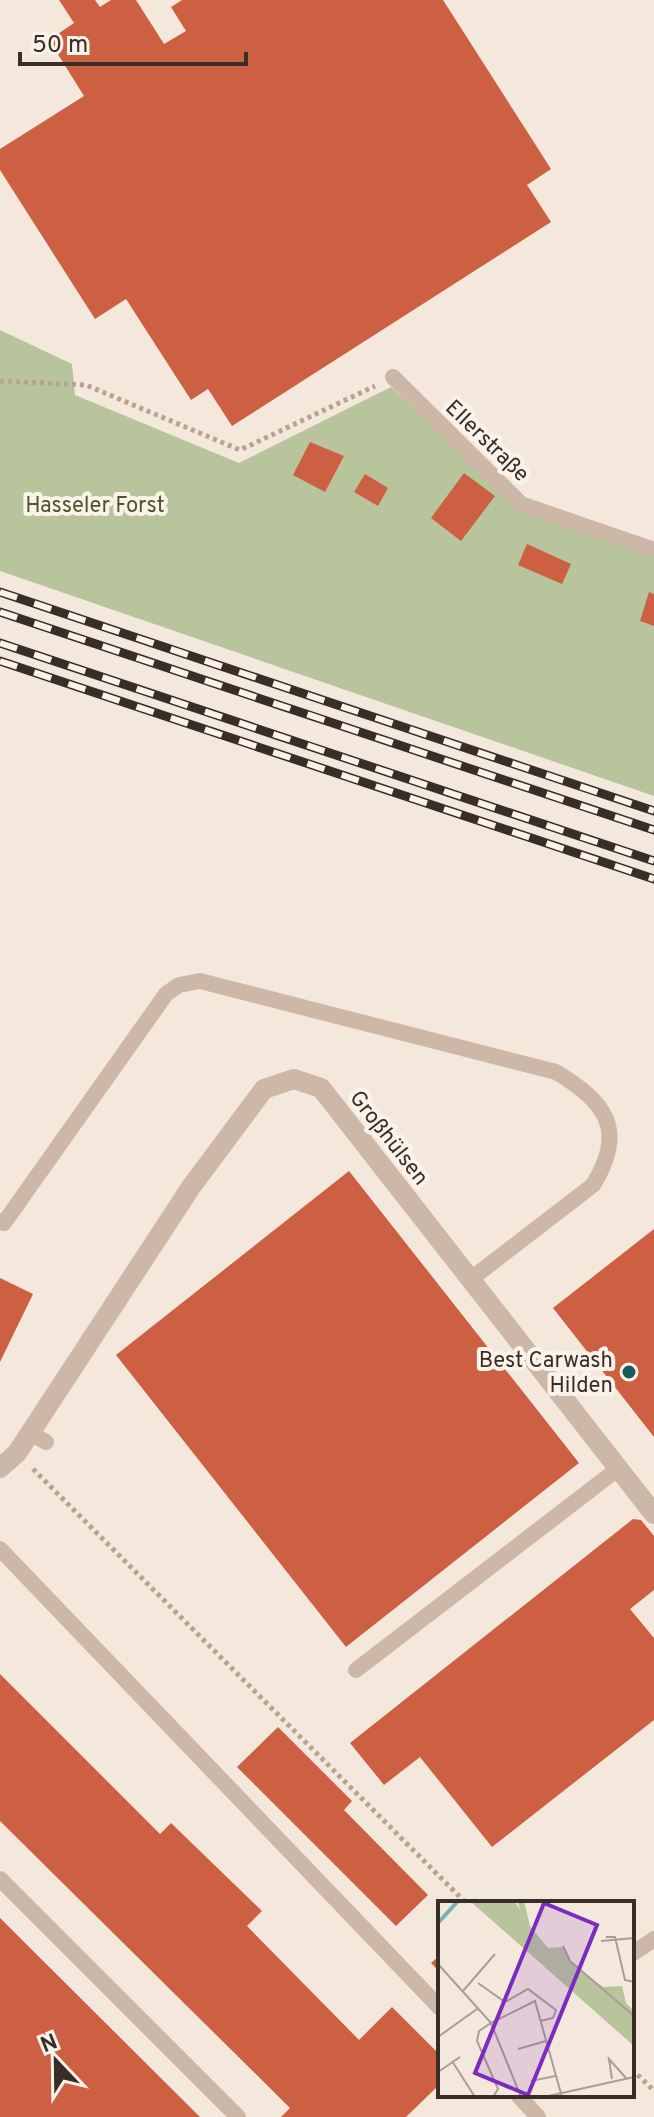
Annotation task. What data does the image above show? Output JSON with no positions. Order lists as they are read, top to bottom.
{
  "streets": {
    "street": ["Großhülsen"],
    "lane": ["Ellerstraße"]
  },
  "parks": ["Hasseler Forst"],
  "places": ["Best Carwash Hilden"],
  "scale_bar": "50 m",
  "north": "top"
}
